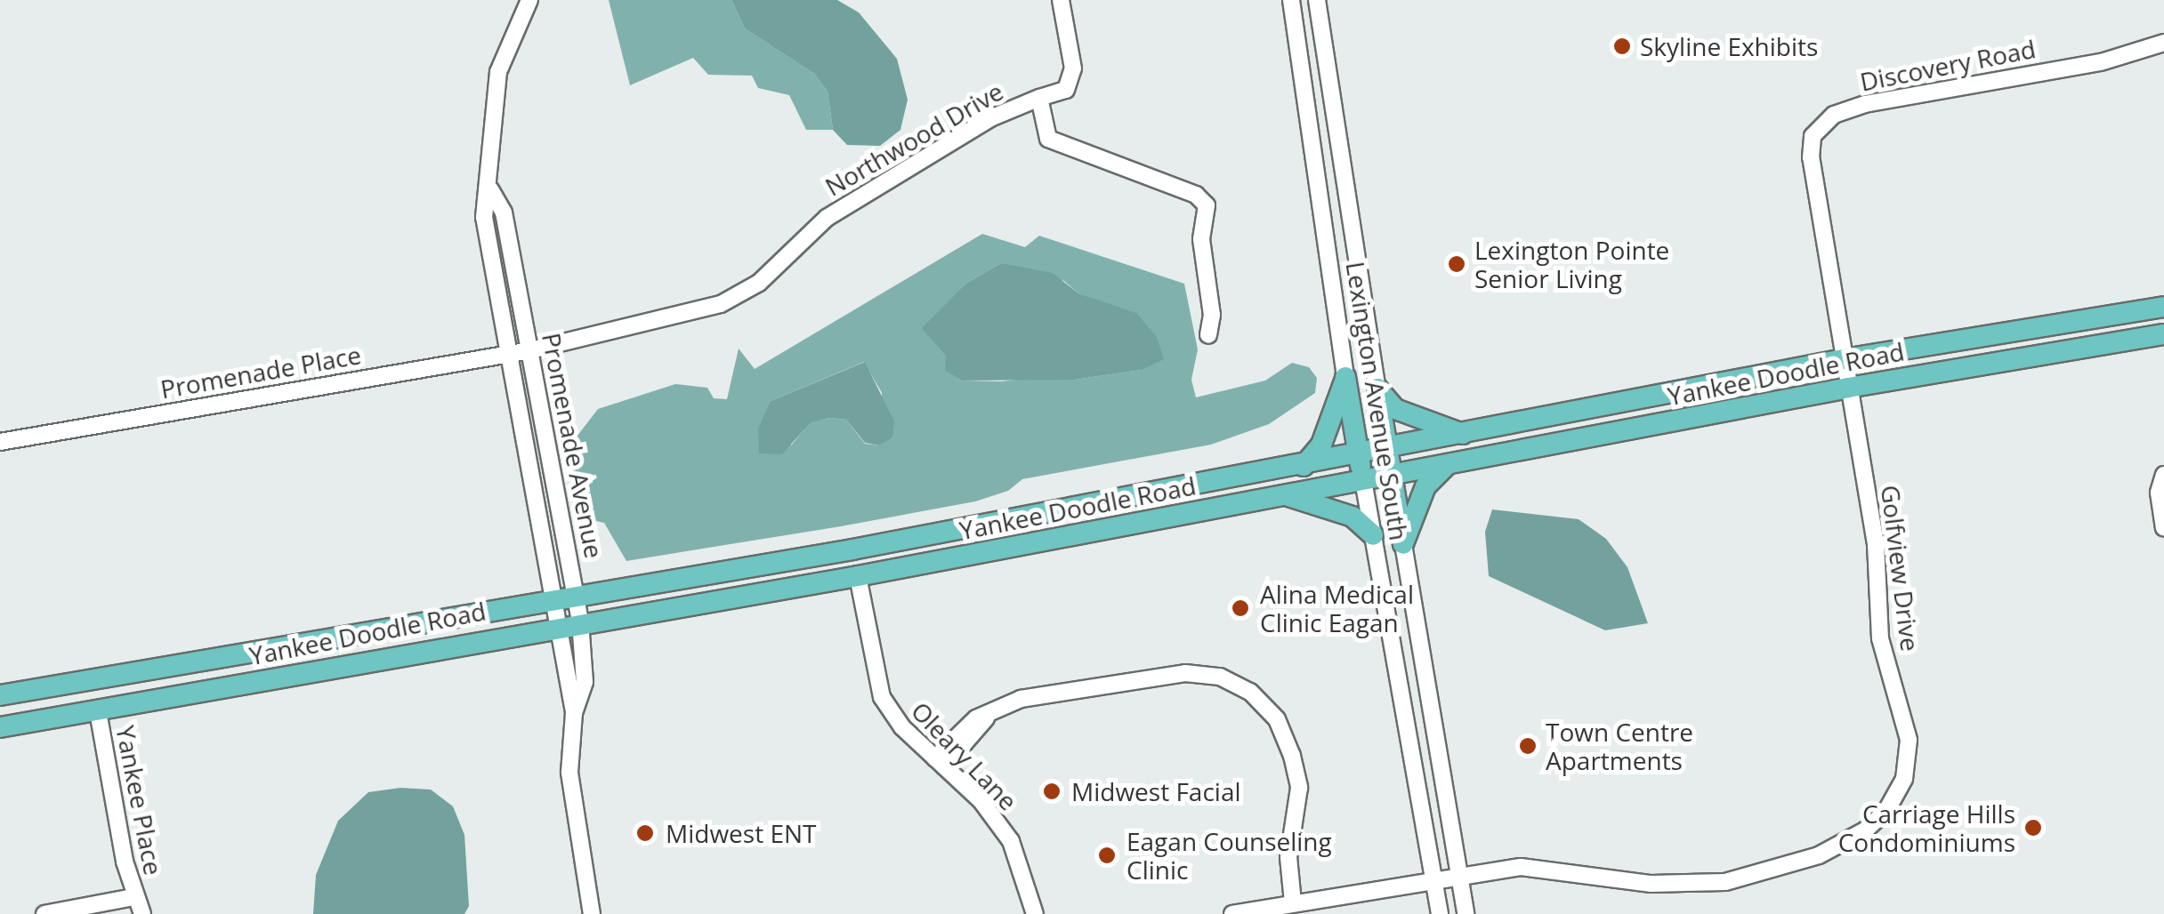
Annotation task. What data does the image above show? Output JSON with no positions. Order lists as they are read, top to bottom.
{
  "streets": {
    "main road": ["Yankee Doodle Road", "Lexington Avenue South"],
    "street": [
      "Discovery Road",
      "Northwood Drive",
      "Promenade Place",
      "Promenade Avenue",
      "Golfview Drive",
      "Oleary Lane",
      "Yankee Place"
    ]
  },
  "crossings": [
    ["Discovery Road", "Yankee Doodle Road"],
    ["Discovery Road", "Golfview Drive"],
    ["Northwood Drive", "Promenade Place"],
    ["Northwood Drive", "Promenade Avenue"],
    ["Promenade Place", "Promenade Avenue"],
    ["Yankee Doodle Road", "Lexington Avenue South"],
    ["Yankee Doodle Road", "Promenade Avenue"],
    ["Yankee Doodle Road", "Golfview Drive"],
    ["Yankee Doodle Road", "Oleary Lane"],
    ["Yankee Doodle Road", "Yankee Place"],
    ["Lexington Avenue South", "Golfview Drive"]
  ],
  "places": [
    "Skyline Exhibits",
    "Lexington Pointe Senior Living",
    "Alina Medical Clinic Eagan",
    "Town Centre Apartments",
    "Midwest Facial",
    "Carriage Hills Condominiums",
    "Midwest ENT",
    "Eagan Counseling Clinic"
  ]
}
